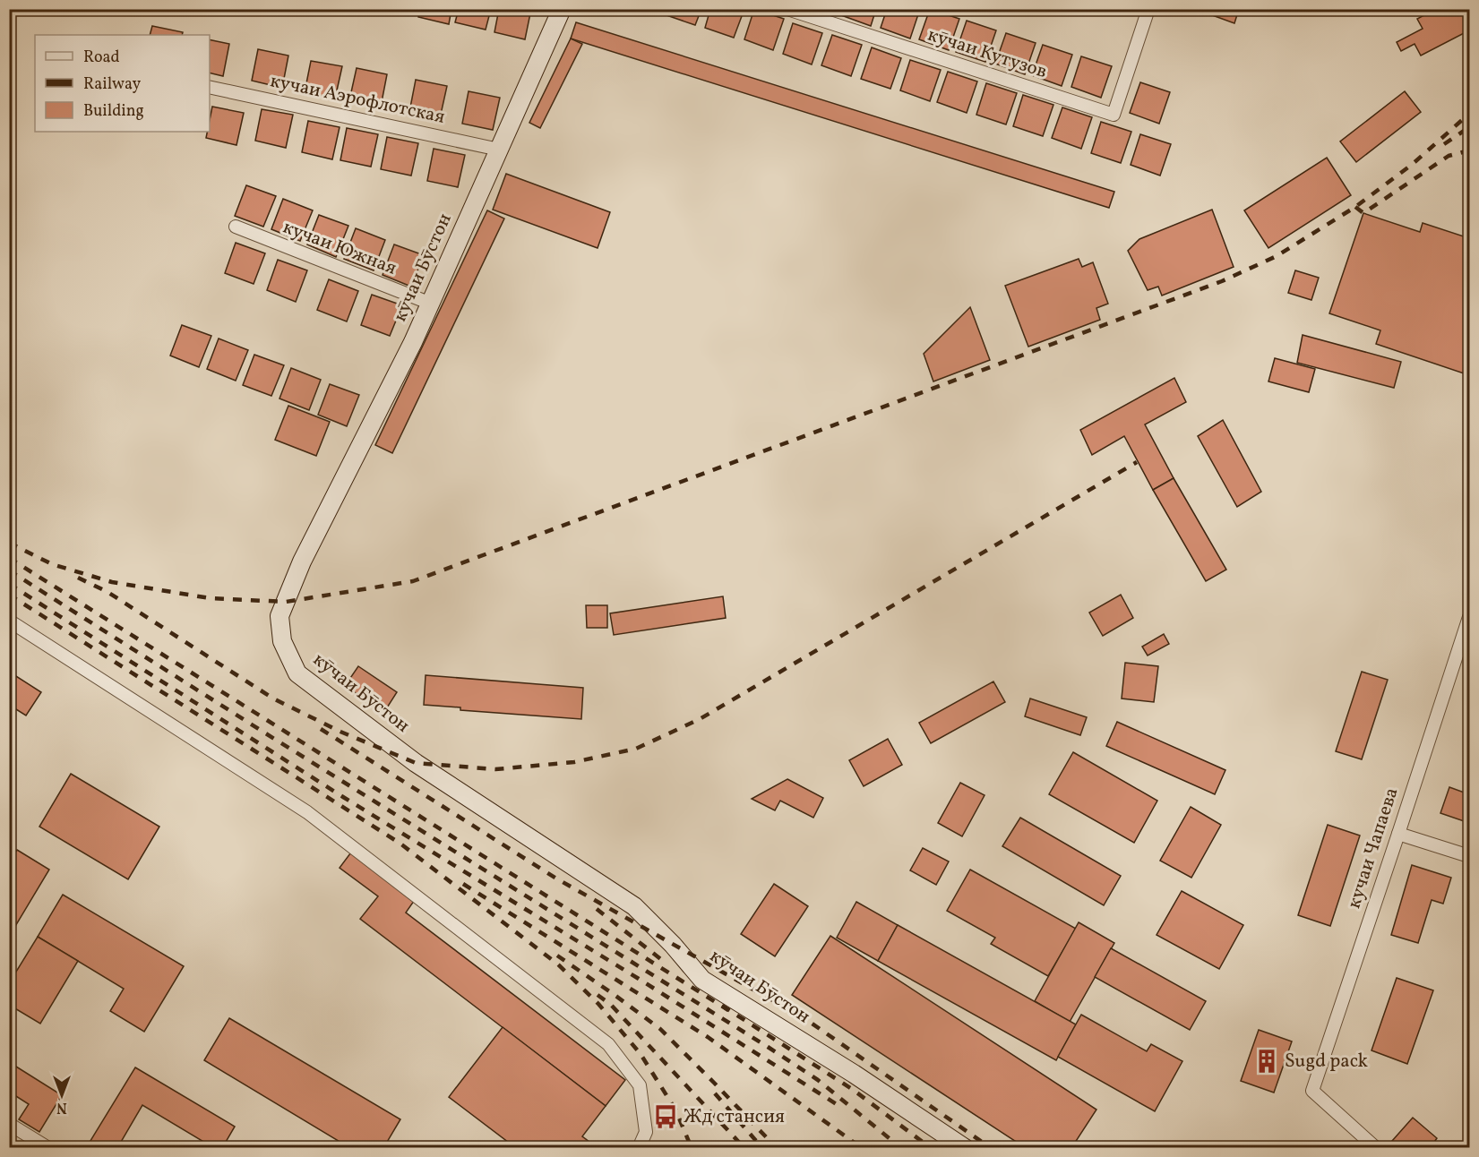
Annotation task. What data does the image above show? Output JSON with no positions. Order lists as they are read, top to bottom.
{
  "streets": {
    "main road": ["кӯчаи Бӯстон"],
    "street": [
      "кӯчаи Кутузов",
      "кучаи Аэрофлотская",
      "кучаи Южная",
      "кучаи Чапаева"
    ]
  },
  "crossings": [
    ["кучаи Аэрофлотская", "кӯчаи Бӯстон"],
    ["кучаи Южная", "кӯчаи Бӯстон"]
  ],
  "places": {
    "building": ["Sugd pack"],
    "bus stop": ["Жд стансия"]
  },
  "legend": ["Road", "Railway", "Building"],
  "north": "bottom"
}
